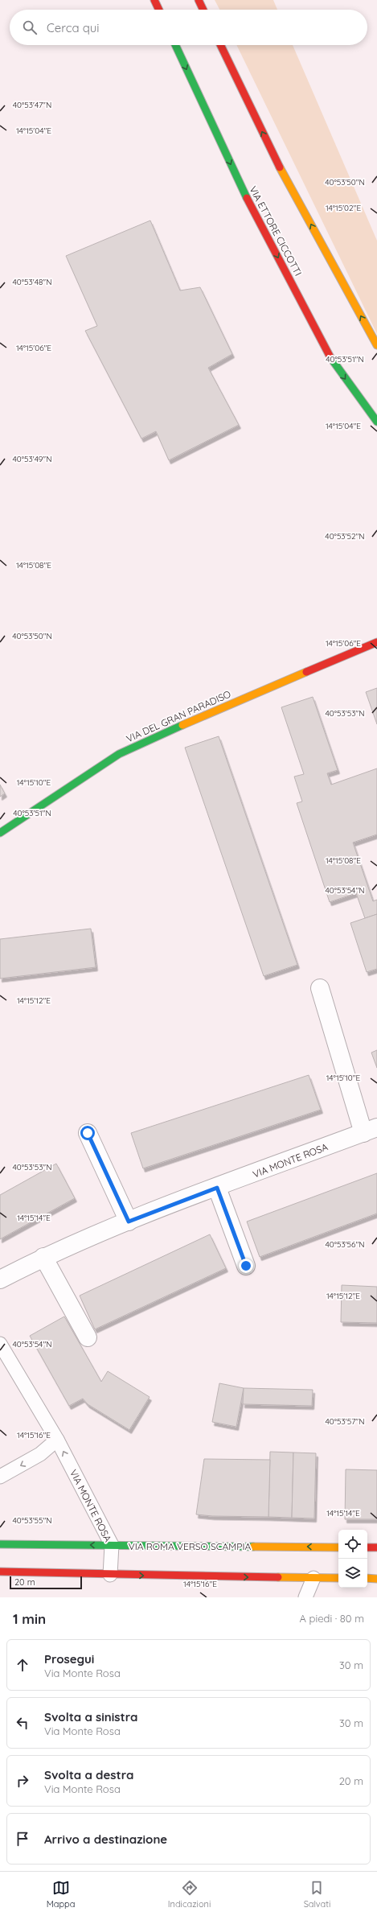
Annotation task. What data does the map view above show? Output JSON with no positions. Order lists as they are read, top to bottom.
{
  "streets": {
    "street": [
      "VIA ETTORE CICCOTTI",
      "VIA DEL GRAN PARADISO",
      "VIA MONTE ROSA",
      "VIA ROMA VERSO SCAMPIA"
    ]
  },
  "crossings": [
    ["VIA MONTE ROSA", "VIA ROMA VERSO SCAMPIA"]
  ],
  "scale_bar": "20 m",
  "page": {
    "search": "Cerca qui",
    "scale": "20 m",
    "heading": ["1 min", "A piedi · 80 m"],
    "list": [
      ["Prosegui", "Via Monte Rosa", "30 m"],
      ["Svolta a sinistra", "Via Monte Rosa", "30 m"],
      ["Svolta a destra", "Via Monte Rosa", "20 m"],
      "Arrivo a destinazione"
    ],
    "nav": ["Mappa", "Indicazioni", "Salvati"]
  },
  "coordinates": [
    "40°53'47\"N",
    "14°15'04\"E",
    "40°53'50\"N",
    "14°15'02\"E",
    "40°53'48\"N",
    "14°15'06\"E",
    "40°53'51\"N",
    "40°53'49\"N",
    "40°53'52\"N",
    "14°15'08\"E",
    "40°53'53\"N",
    "14°15'10\"E",
    "40°53'54\"N",
    "14°15'12\"E",
    "14°15'14\"E",
    "40°53'56\"N",
    "40°53'57\"N",
    "14°15'16\"E",
    "40°53'55\"N"
  ]
}
